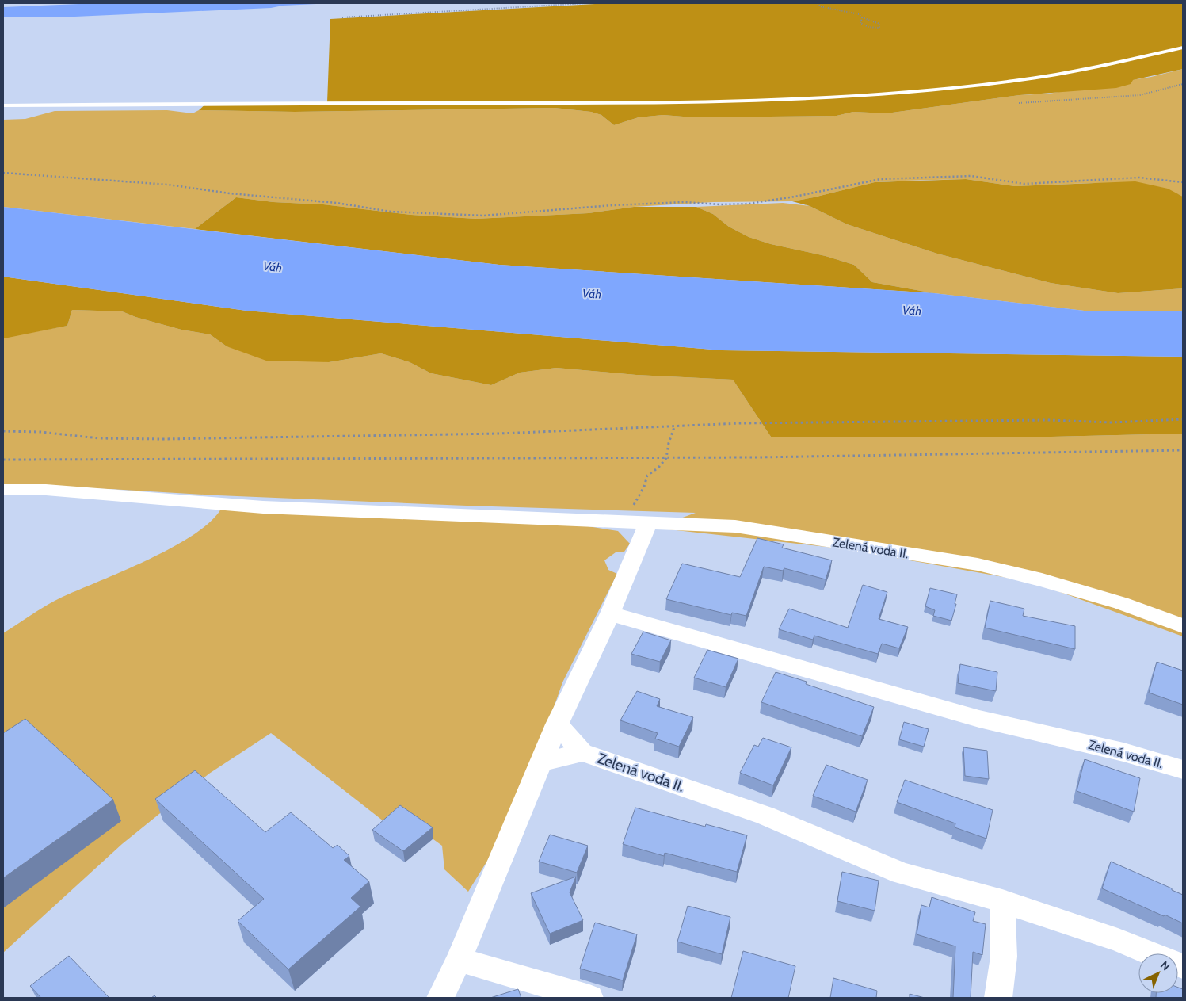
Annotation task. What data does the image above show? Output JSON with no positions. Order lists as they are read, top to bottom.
{
  "streets": {
    "street": ["Zelená voda II."]
  },
  "water": ["Váh"],
  "north": "top right"
}
